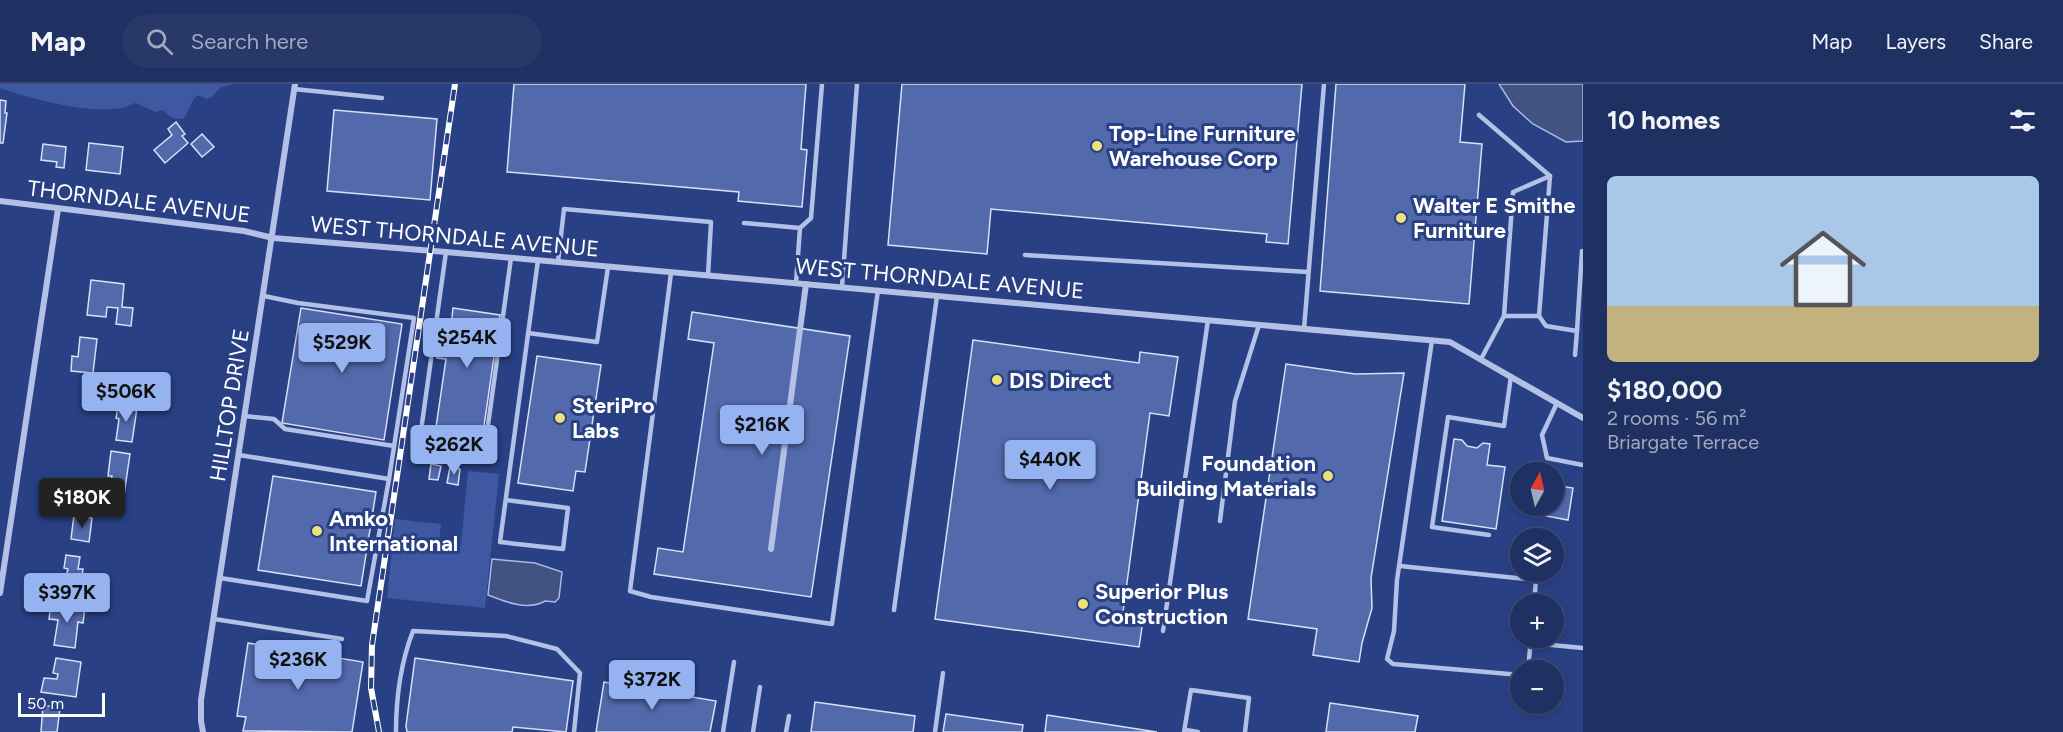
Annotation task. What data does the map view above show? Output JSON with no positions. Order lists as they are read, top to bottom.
{
  "streets": {
    "street": ["THORNDALE AVENUE", "WEST THORNDALE AVENUE", "HILLTOP DRIVE"]
  },
  "crossings": [
    ["THORNDALE AVENUE", "WEST THORNDALE AVENUE"],
    ["THORNDALE AVENUE", "HILLTOP DRIVE"],
    ["WEST THORNDALE AVENUE", "HILLTOP DRIVE"]
  ],
  "places": [
    "Top-Line Furniture Warehouse Corp",
    "Walter E Smithe Furniture",
    "DIS Direct",
    "SteriPro Labs",
    "Foundation Building Materials",
    "Amko International",
    "Superior Plus Construction"
  ],
  "scale_bar": "50 m",
  "north": "top",
  "page": {
    "header": "Map",
    "search": "Search here",
    "nav": ["Map", "Layers", "Share"],
    "heading": "10 homes",
    "list": [
      {
        "name": "$180,000",
        "note": "2 rooms · 56 m² · Briargate Terrace"
      }
    ],
    "price": [
      "$254K",
      "$529K",
      "$506K",
      "$216K",
      "$262K",
      "$440K",
      "$180K",
      "$397K",
      "$236K",
      "$372K"
    ],
    "map_buttons": ["+", "−"],
    "scale": "50 m"
  }
}
